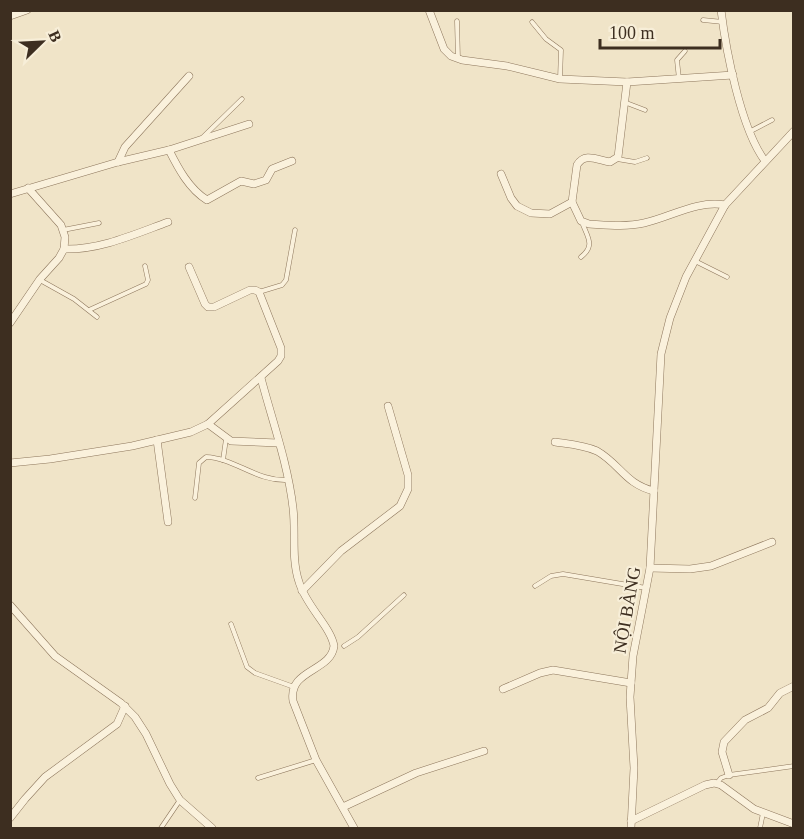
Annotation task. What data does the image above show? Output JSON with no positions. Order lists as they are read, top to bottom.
{
  "streets": {
    "street": ["NỘI BÀNG"]
  },
  "scale_bar": "100 m",
  "north": "top right"
}
